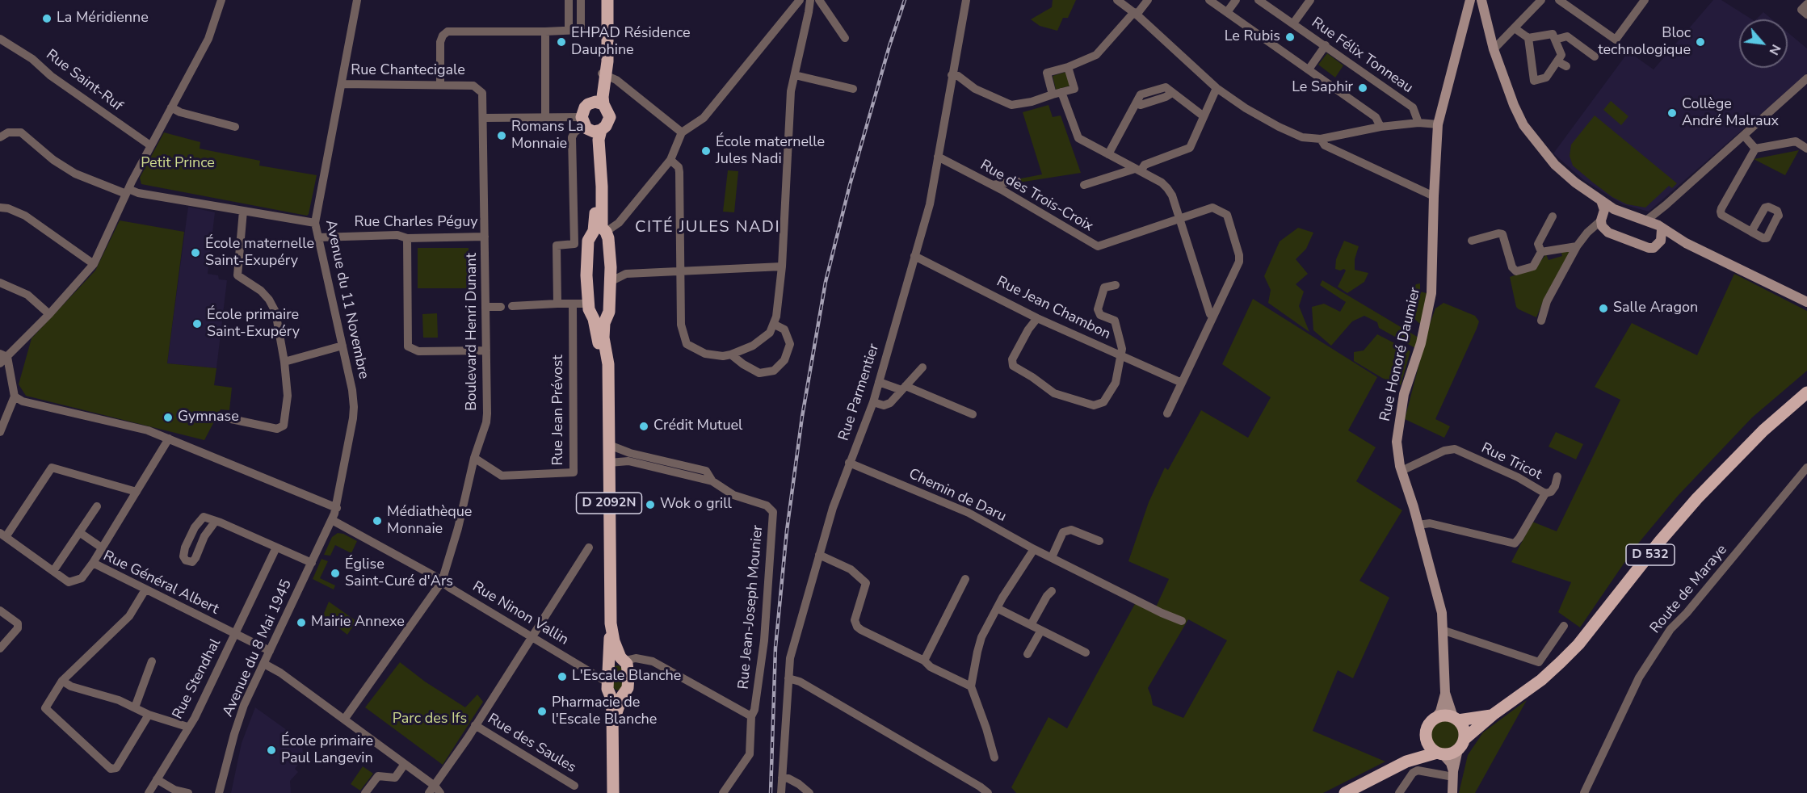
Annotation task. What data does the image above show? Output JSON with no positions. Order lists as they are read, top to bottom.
{
  "streets": {
    "main road": ["D 2092N", "D 532"],
    "street": [
      "Rue Félix Tonneau",
      "Rue Chantecigale",
      "Rue Saint-Ruf",
      "Rue des Trois-Croix",
      "Rue Charles Péguy",
      "Avenue du 11 Novembre",
      "Rue Jean Chambon",
      "Boulevard Henri Dunant",
      "Rue Honoré Daumier",
      "Rue Parmentier",
      "Rue Jean Prévost",
      "Rue Tricot",
      "Chemin de Daru",
      "Rue Général Albert",
      "Route de Maraye",
      "Rue Jean-Joseph Mounier",
      "Rue Ninon Vallin",
      "Avenue du 8 Mai 1945",
      "Rue Stendhal",
      "Rue des Saules"
    ]
  },
  "crossings": [
    ["Rue Chantecigale", "Avenue du 11 Novembre"],
    ["Rue Chantecigale", "Boulevard Henri Dunant"],
    ["Rue des Trois-Croix", "Rue Parmentier"],
    ["Rue Charles Péguy", "Avenue du 11 Novembre"],
    ["Rue Charles Péguy", "Boulevard Henri Dunant"],
    ["Avenue du 11 Novembre", "Rue Ninon Vallin"],
    ["Avenue du 11 Novembre", "Avenue du 8 Mai 1945"],
    ["Rue Jean Chambon", "Rue Parmentier"],
    ["Boulevard Henri Dunant", "Rue Jean Prévost"],
    ["Boulevard Henri Dunant", "Rue Ninon Vallin"],
    ["Rue Honoré Daumier", "Rue Tricot"],
    ["Rue Honoré Daumier", "D 532"],
    ["Rue Parmentier", "Chemin de Daru"],
    ["D 2092N", "Rue Jean-Joseph Mounier"],
    ["Rue Général Albert", "Avenue du 8 Mai 1945"],
    ["Rue Général Albert", "Rue Stendhal"],
    ["Rue Ninon Vallin", "Avenue du 8 Mai 1945"]
  ],
  "districts": ["CITÉ JULES NADI"],
  "parks": ["Petit Prince", "Parc des Ifs"],
  "places": [
    "La Méridienne",
    "Le Rubis",
    "EHPAD Résidence Dauphine",
    "Bloc technologique",
    "Le Saphir",
    "Collège André Malraux",
    "Romans La Monnaie",
    "École maternelle Jules Nadi",
    "École maternelle Saint-Exupéry",
    "Salle Aragon",
    "École primaire Saint-Exupéry",
    "Gymnase",
    "Crédit Mutuel",
    "Wok o grill",
    "Médiathèque Monnaie",
    "Église Saint-Curé d'Ars",
    "Mairie Annexe",
    "L'Escale Blanche",
    "Pharmacie de l'Escale Blanche",
    "École primaire Paul Langevin"
  ],
  "north": "bottom right"
}
